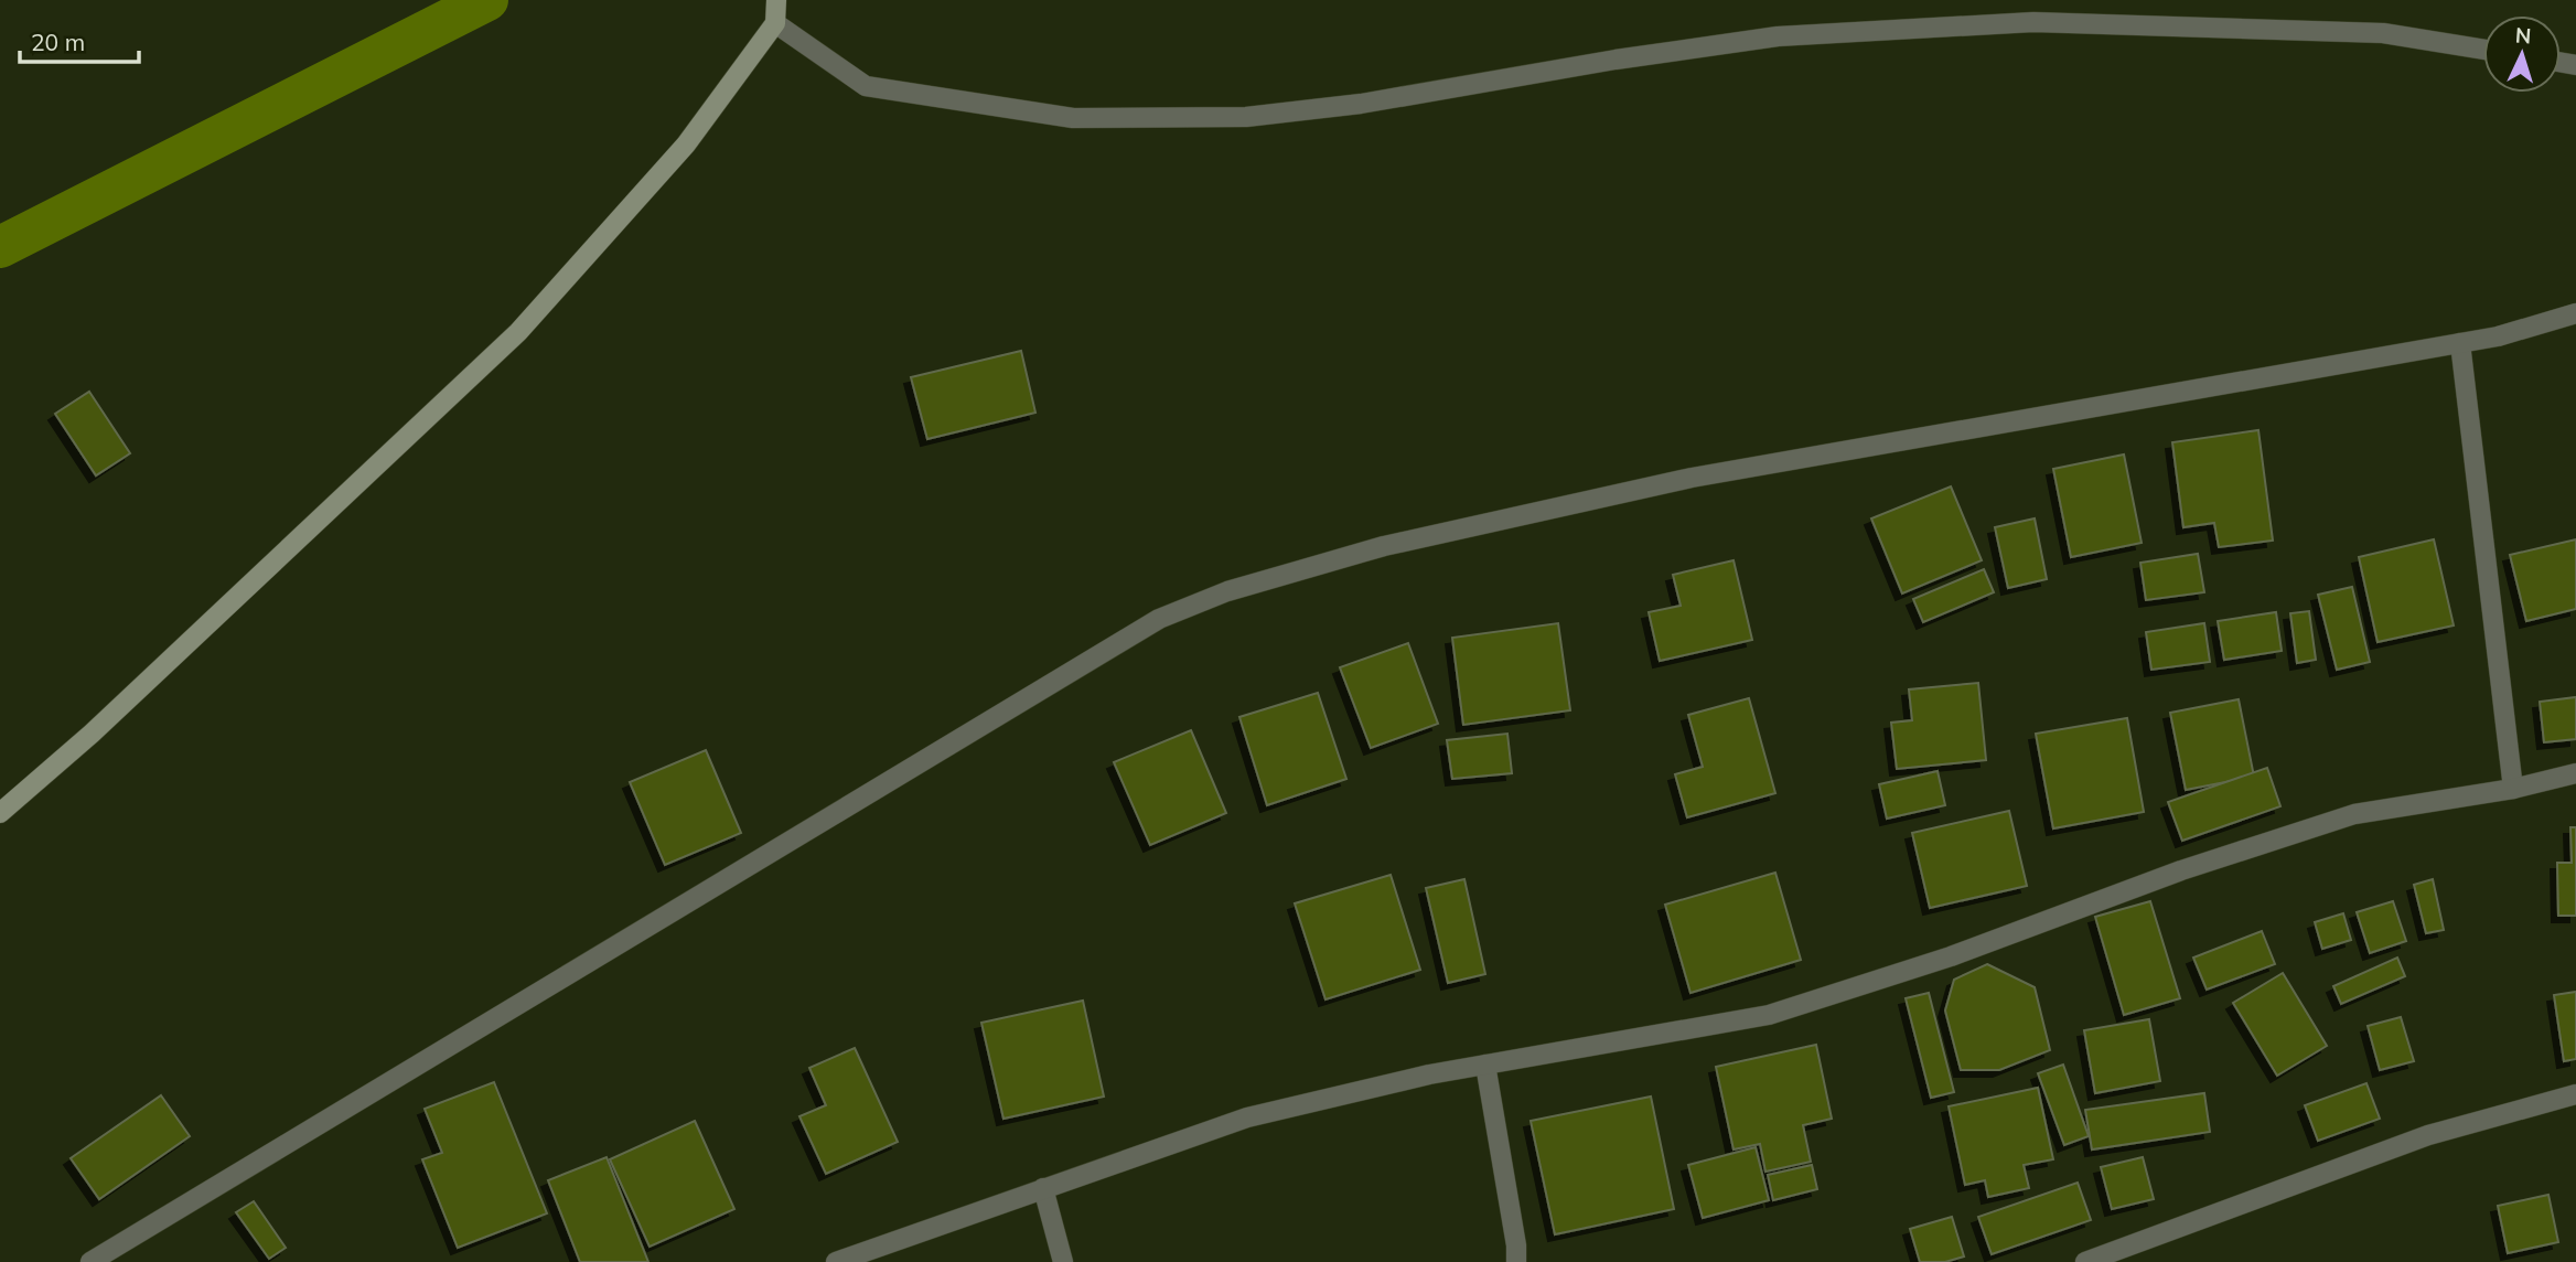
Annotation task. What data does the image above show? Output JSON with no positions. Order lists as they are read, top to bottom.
{
  "scale_bar": "20 m",
  "north": "top"
}
